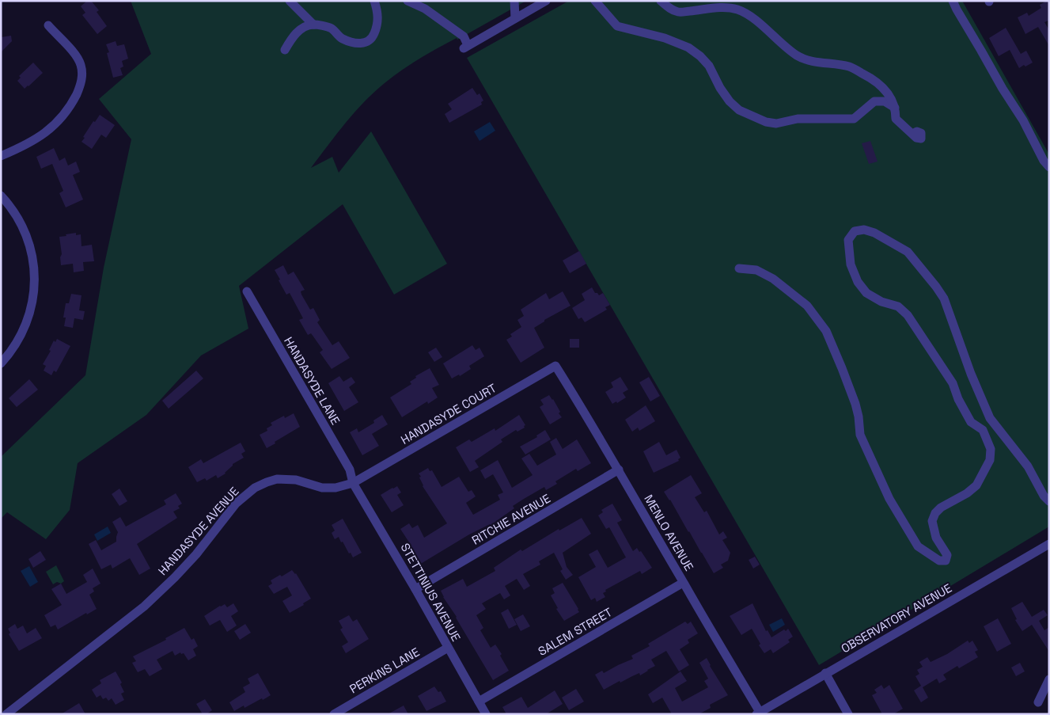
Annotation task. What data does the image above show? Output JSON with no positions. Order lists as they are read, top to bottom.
{
  "streets": {
    "street": [
      "HANDASYDE LANE",
      "HANDASYDE COURT",
      "RITCHIE AVENUE",
      "HANDASYDE AVENUE",
      "MENLO AVENUE",
      "STETTINIUS AVENUE",
      "OBSERVATORY AVENUE",
      "SALEM STREET",
      "PERKINS LANE"
    ]
  },
  "crossings": [
    ["HANDASYDE LANE", "HANDASYDE COURT"],
    ["HANDASYDE LANE", "HANDASYDE AVENUE"],
    ["HANDASYDE LANE", "STETTINIUS AVENUE"],
    ["HANDASYDE COURT", "HANDASYDE AVENUE"],
    ["HANDASYDE COURT", "MENLO AVENUE"],
    ["HANDASYDE COURT", "STETTINIUS AVENUE"],
    ["RITCHIE AVENUE", "MENLO AVENUE"],
    ["RITCHIE AVENUE", "STETTINIUS AVENUE"],
    ["HANDASYDE AVENUE", "STETTINIUS AVENUE"],
    ["MENLO AVENUE", "OBSERVATORY AVENUE"],
    ["MENLO AVENUE", "SALEM STREET"],
    ["STETTINIUS AVENUE", "SALEM STREET"],
    ["STETTINIUS AVENUE", "PERKINS LANE"]
  ]
}
